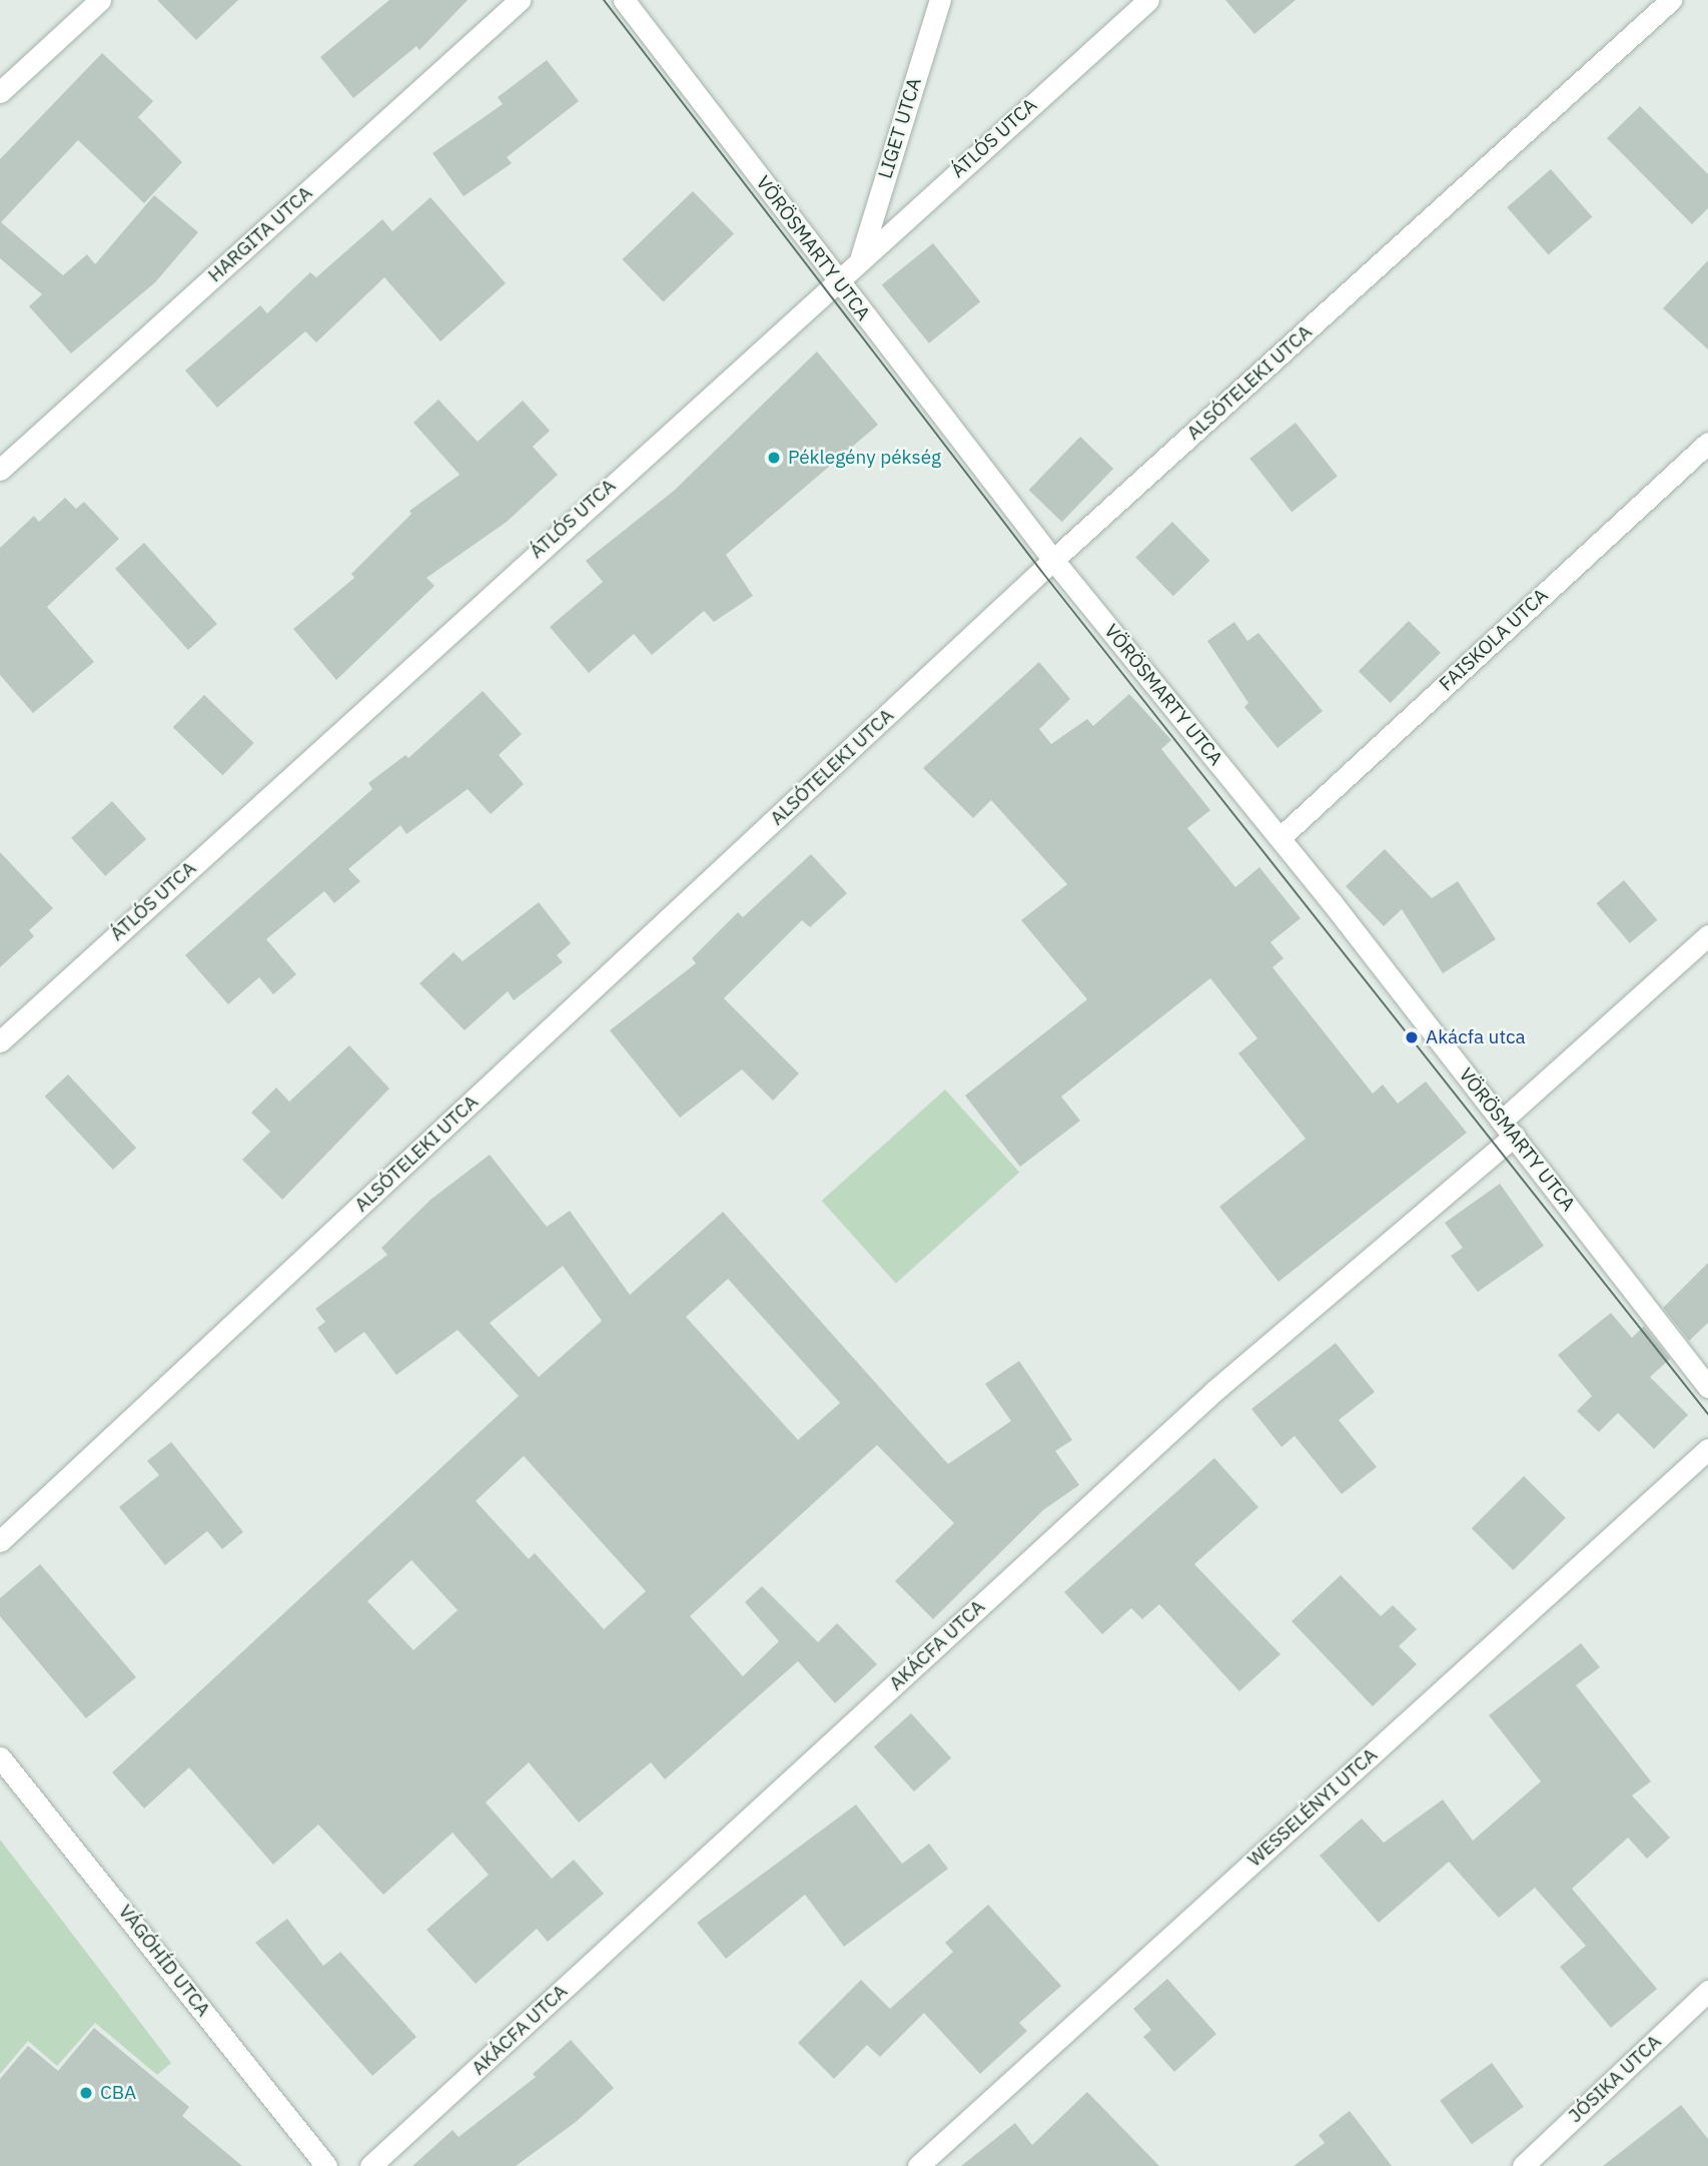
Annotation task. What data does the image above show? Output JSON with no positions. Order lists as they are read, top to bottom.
{
  "streets": {
    "street": [
      "LIGET UTCA",
      "ÁTLÓS UTCA",
      "HARGITA UTCA",
      "VÖRÖSMARTY UTCA",
      "ALSÓTELEKI UTCA",
      "FAISKOLA UTCA",
      "AKÁCFA UTCA",
      "WESSELÉNYI UTCA",
      "VÁGÓHÍD UTCA",
      "JÓSIKA UTCA"
    ]
  },
  "crossings": [
    ["LIGET UTCA", "ÁTLÓS UTCA"],
    ["ÁTLÓS UTCA", "VÖRÖSMARTY UTCA"],
    ["VÖRÖSMARTY UTCA", "ALSÓTELEKI UTCA"],
    ["VÖRÖSMARTY UTCA", "FAISKOLA UTCA"],
    ["VÖRÖSMARTY UTCA", "AKÁCFA UTCA"]
  ],
  "places": ["Péklegény pékség", "Akácfa utca", "CBA"]
}
